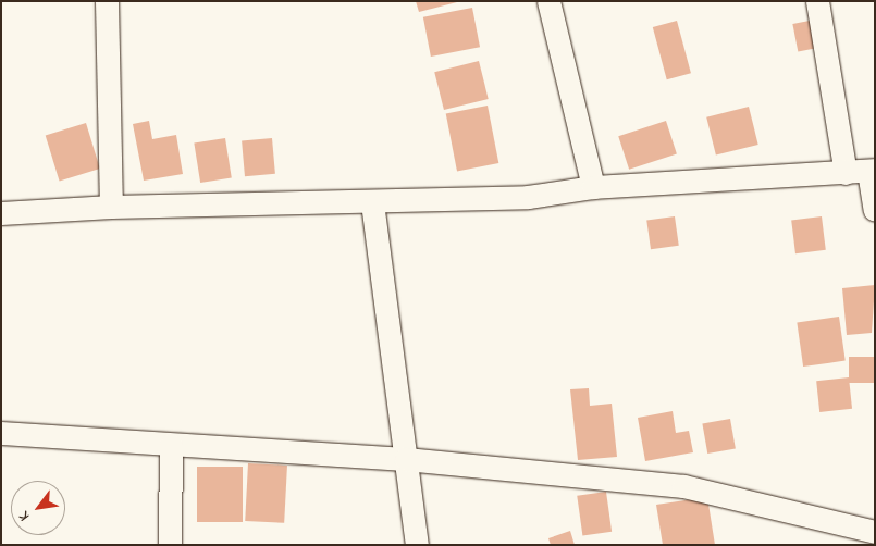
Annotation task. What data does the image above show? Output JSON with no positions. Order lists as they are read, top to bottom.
{
  "north": "bottom left"
}
